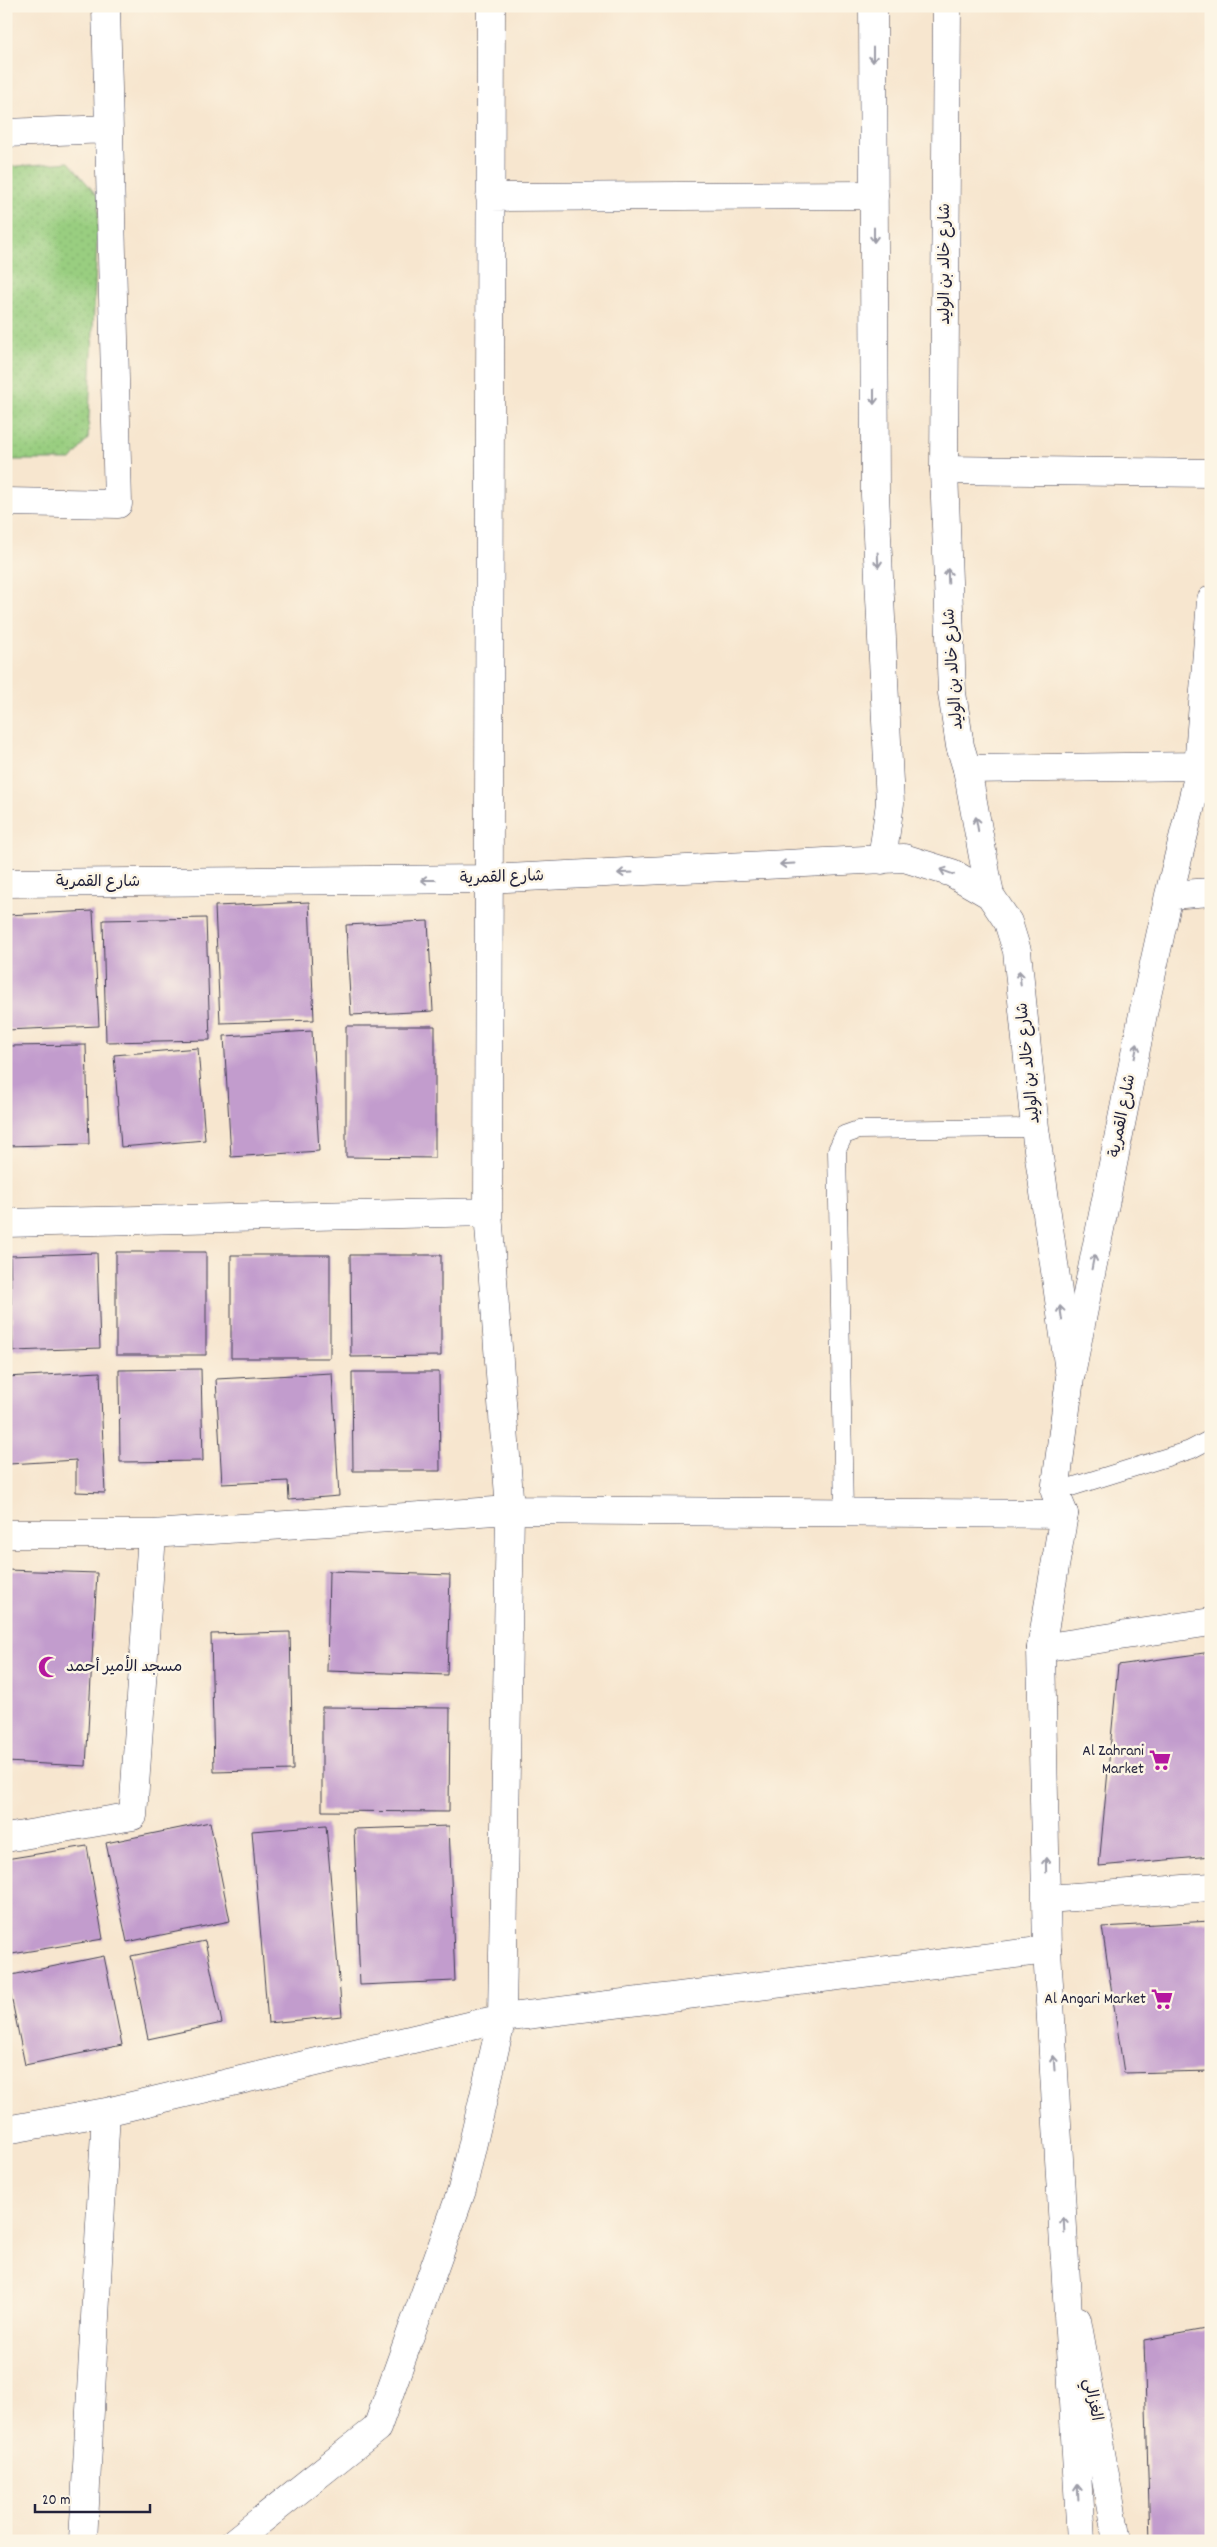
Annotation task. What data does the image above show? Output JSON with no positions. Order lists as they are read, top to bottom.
{
  "streets": {
    "street": ["شارع خالد بن الوليد", "شارع القمرية", "الغزالي"]
  },
  "crossings": [
    ["شارع خالد بن الوليد", "شارع القمرية"]
  ],
  "places": {
    "mosque": ["مسجد الأمير أحمد"],
    "supermarket": ["Al Zahrani Market", "Al Angari Market"]
  },
  "scale_bar": "20 m"
}
